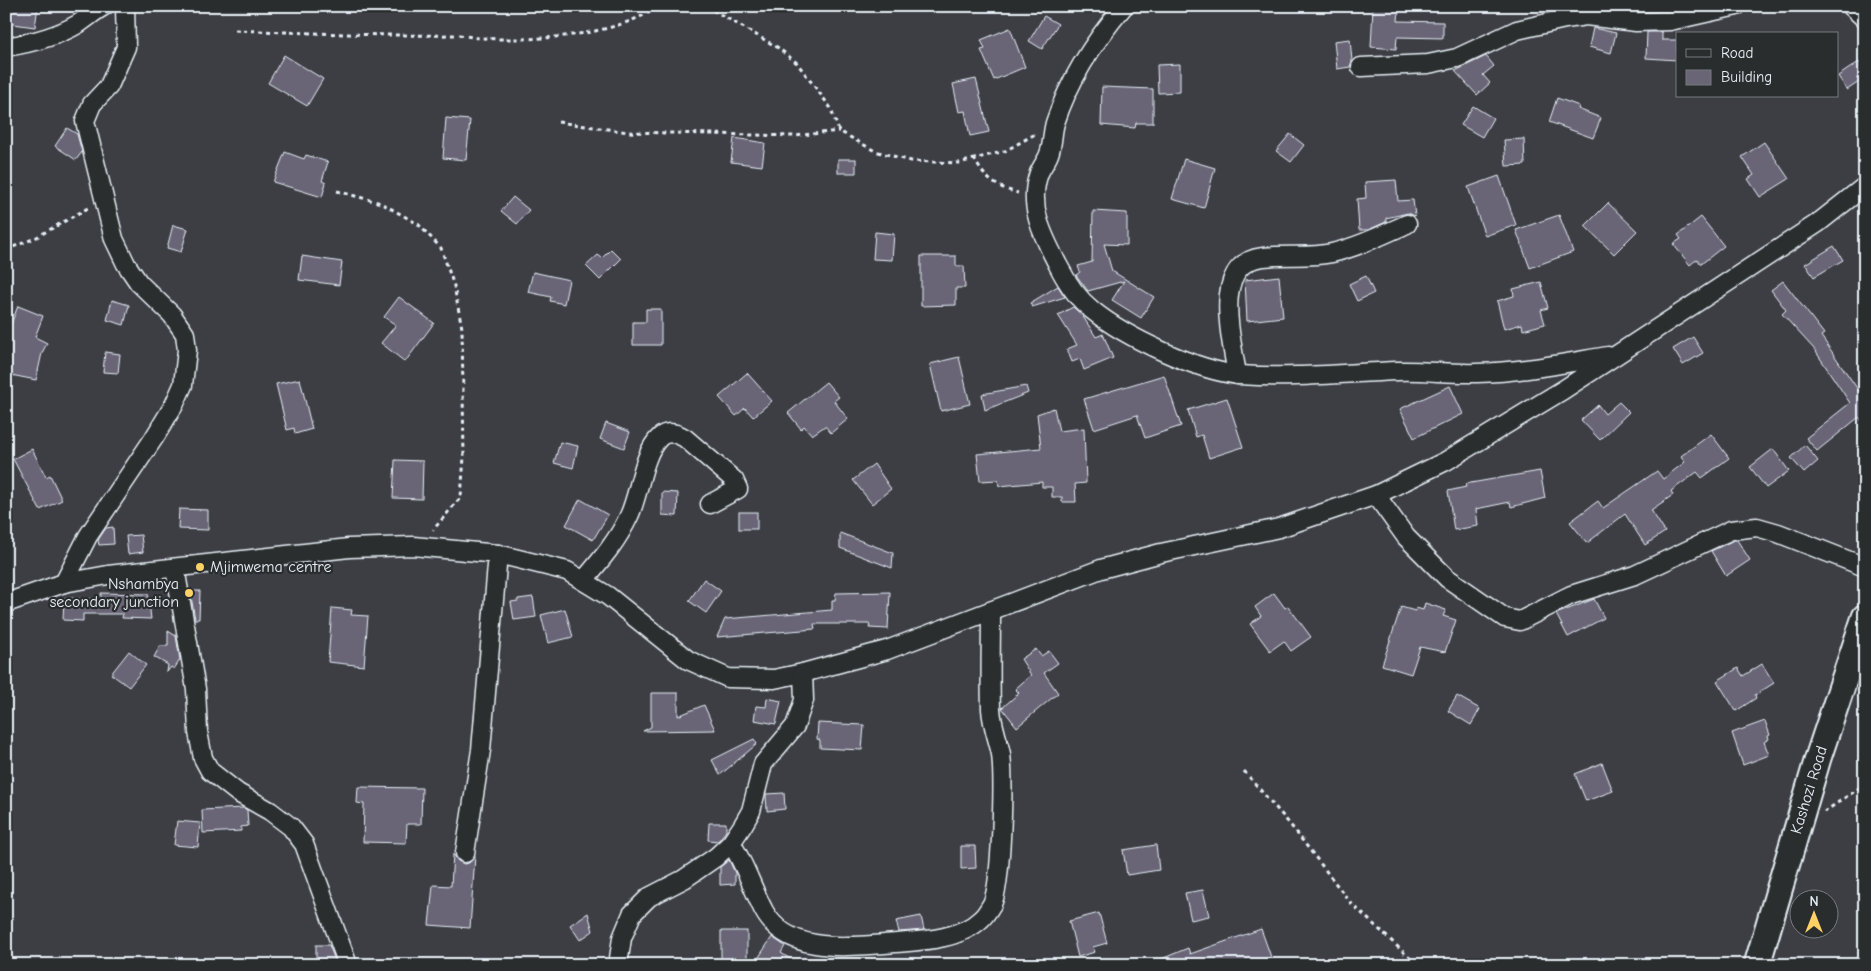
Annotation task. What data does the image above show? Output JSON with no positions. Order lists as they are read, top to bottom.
{
  "streets": {
    "main road": ["Kashozi Road"]
  },
  "places": ["Mjimwema centre", "Nshambya secondary junction"],
  "legend": ["Road", "Building"],
  "north": "top"
}
